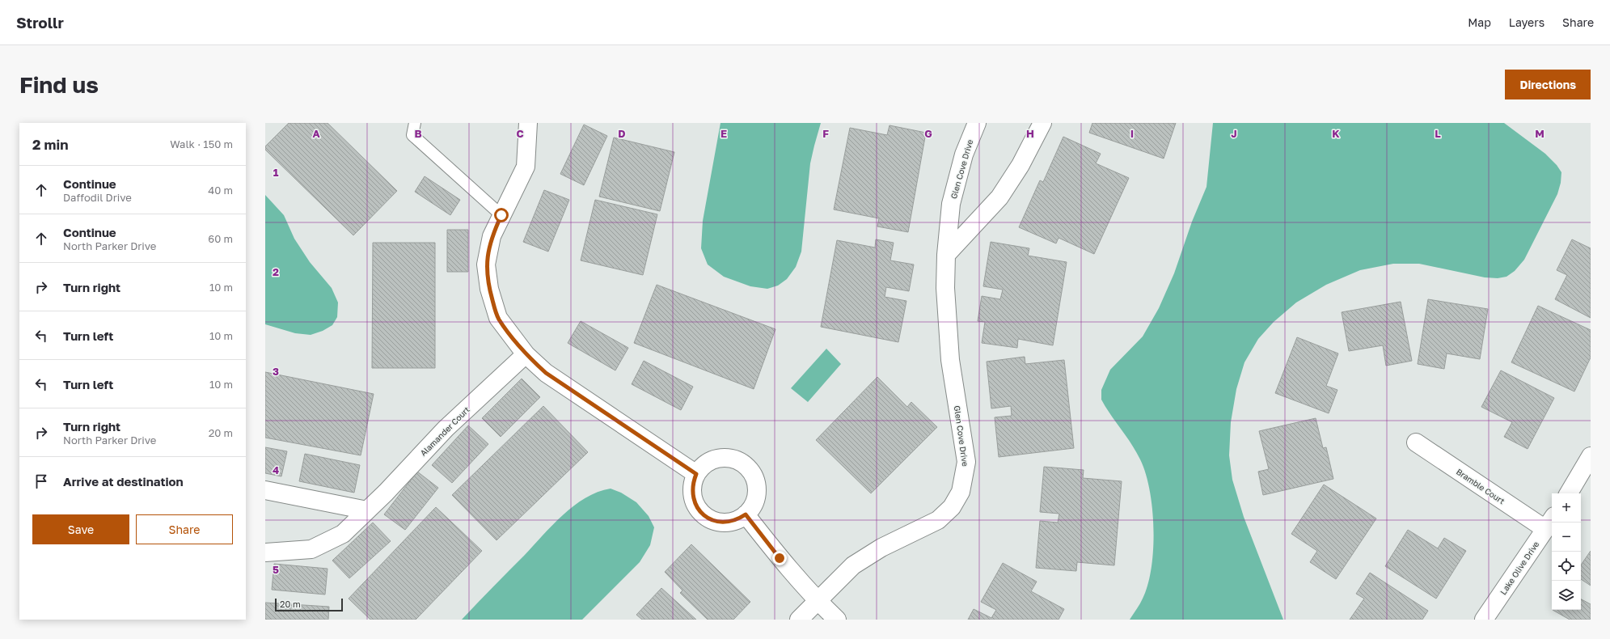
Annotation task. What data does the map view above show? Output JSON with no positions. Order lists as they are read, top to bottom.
{
  "streets": {
    "street": [
      "Glen Cove Drive",
      "Alamander Court",
      "Bramble Court",
      "Lake Olive Drive"
    ]
  },
  "crossings": [
    ["Bramble Court", "Lake Olive Drive"]
  ],
  "scale_bar": "20 m",
  "page": {
    "header": "Strollr",
    "nav": ["Map", "Layers", "Share"],
    "buttons": [
      "Directions",
      ["Save", "Share"]
    ],
    "title": "Find us",
    "heading": ["2 min", "Walk · 150 m"],
    "list": [
      ["Continue", "Daffodil Drive", "40 m"],
      ["Continue", "North Parker Drive", "60 m"],
      ["Turn right", "10 m"],
      ["Turn left", "10 m"],
      ["Turn left", "10 m"],
      ["Turn right", "North Parker Drive", "20 m"],
      "Arrive at destination"
    ],
    "map_buttons": ["+", "−"],
    "scale": "20 m"
  },
  "grid": {
    "columns": [
      "A",
      "B",
      "C",
      "D",
      "E",
      "F",
      "G",
      "H",
      "I",
      "J",
      "K",
      "L",
      "M"
    ],
    "rows": [
      "1",
      "2",
      "3",
      "4",
      "5"
    ]
  }
}
